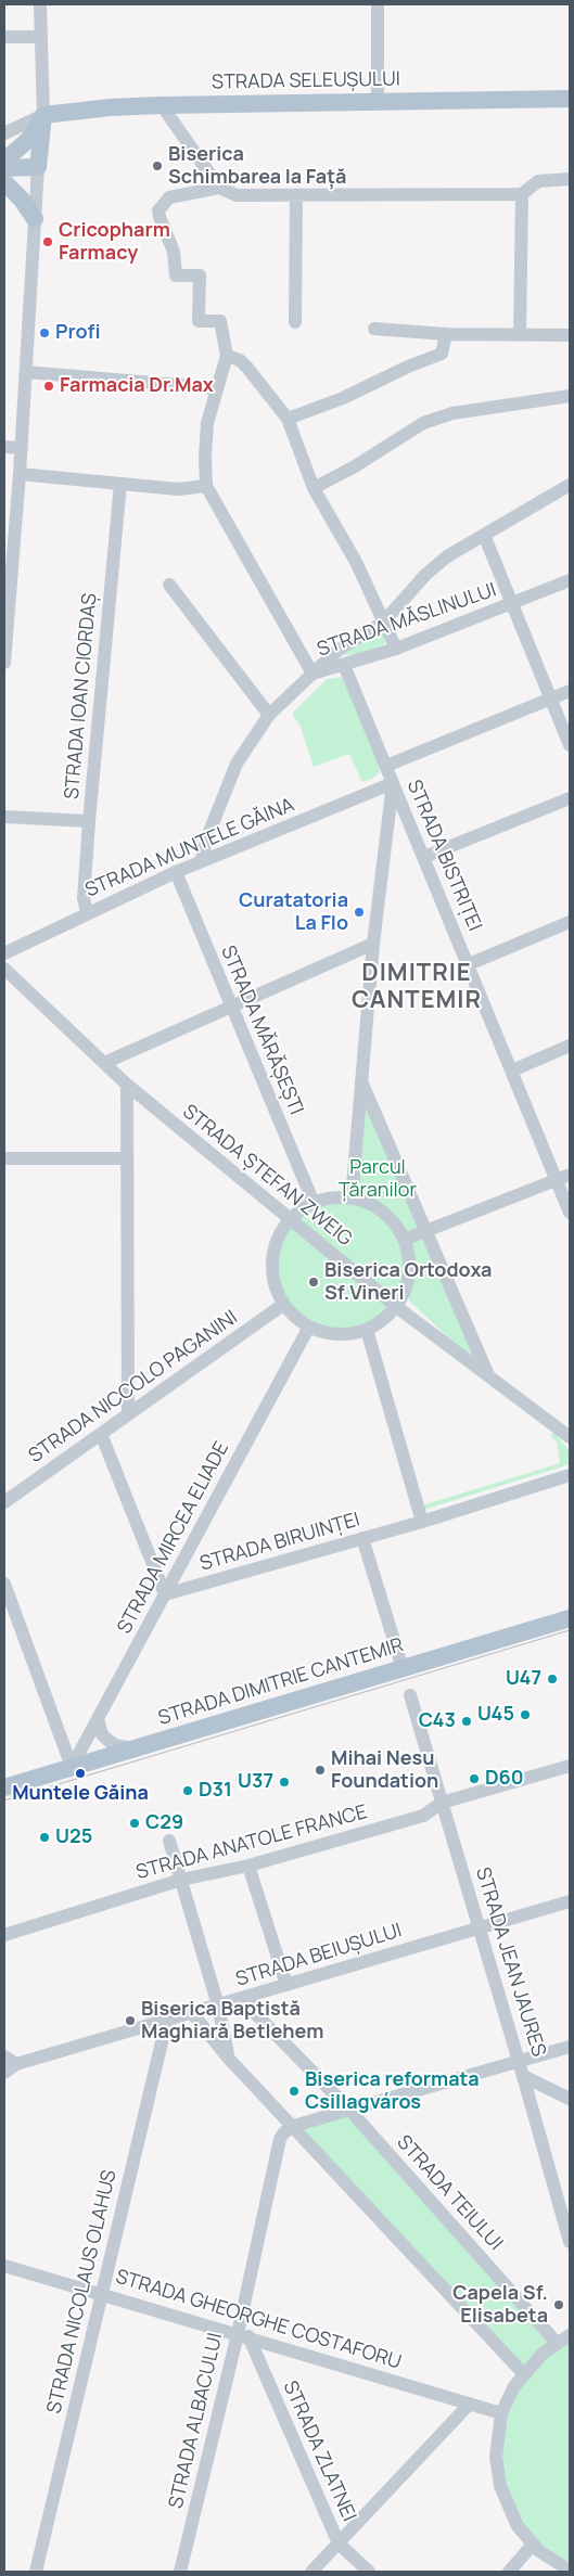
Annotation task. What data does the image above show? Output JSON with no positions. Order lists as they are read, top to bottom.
{
  "streets": {
    "main road": ["STRADA SELEUȘULUI", "STRADA DIMITRIE CANTEMIR"],
    "street": [
      "STRADA MĂSLINULUI",
      "STRADA IOAN CIORDAȘ",
      "STRADA MUNTELE GĂINA",
      "STRADA BISTRIȚEI",
      "STRADA MĂRĂȘEȘTI",
      "STRADA ȘTEFAN ZWEIG",
      "STRADA NICCOLO PAGANINI",
      "STRADA MIRCEA ELIADE",
      "STRADA BIRUINȚEI",
      "STRADA ANATOLE FRANCE",
      "STRADA BEIUȘULUI",
      "STRADA JEAN JAURES",
      "STRADA TEIULUI",
      "STRADA NICOLAUS OLAHUS",
      "STRADA GHEORGHE COSTAFORU",
      "STRADA ALBACULUI",
      "STRADA ZLATNEI"
    ]
  },
  "crossings": [
    ["STRADA MĂSLINULUI", "STRADA MUNTELE GĂINA"],
    ["STRADA MĂSLINULUI", "STRADA BISTRIȚEI"],
    ["STRADA IOAN CIORDAȘ", "STRADA MUNTELE GĂINA"],
    ["STRADA MUNTELE GĂINA", "STRADA BISTRIȚEI"],
    ["STRADA MUNTELE GĂINA", "STRADA MĂRĂȘEȘTI"],
    ["STRADA MIRCEA ELIADE", "STRADA BIRUINȚEI"],
    ["STRADA MIRCEA ELIADE", "STRADA DIMITRIE CANTEMIR"],
    ["STRADA ANATOLE FRANCE", "STRADA JEAN JAURES"],
    ["STRADA BEIUȘULUI", "STRADA JEAN JAURES"],
    ["STRADA BEIUȘULUI", "STRADA TEIULUI"],
    ["STRADA BEIUȘULUI", "STRADA NICOLAUS OLAHUS"],
    ["STRADA NICOLAUS OLAHUS", "STRADA GHEORGHE COSTAFORU"],
    ["STRADA GHEORGHE COSTAFORU", "STRADA ALBACULUI"],
    ["STRADA GHEORGHE COSTAFORU", "STRADA ZLATNEI"],
    ["STRADA ALBACULUI", "STRADA ZLATNEI"]
  ],
  "districts": ["DIMITRIE CANTEMIR"],
  "parks": ["Parcul Țăranilor"],
  "places": [
    "Biserica Schimbarea la Față",
    "Cricopharm Farmacy",
    "Profi",
    "Farmacia Dr.Max",
    "Curatatoria La Flo",
    "Biserica Ortodoxa Sf.Vineri",
    "U47",
    "U45",
    "C43",
    "Mihai Nesu Foundation",
    "Muntele Găina",
    "D60",
    "U37",
    "D31",
    "C29",
    "U25",
    "Biserica Baptistă Maghiară Betlehem",
    "Biserica reformata Csillagváros",
    "Capela Sf. Elisabeta"
  ]
}
